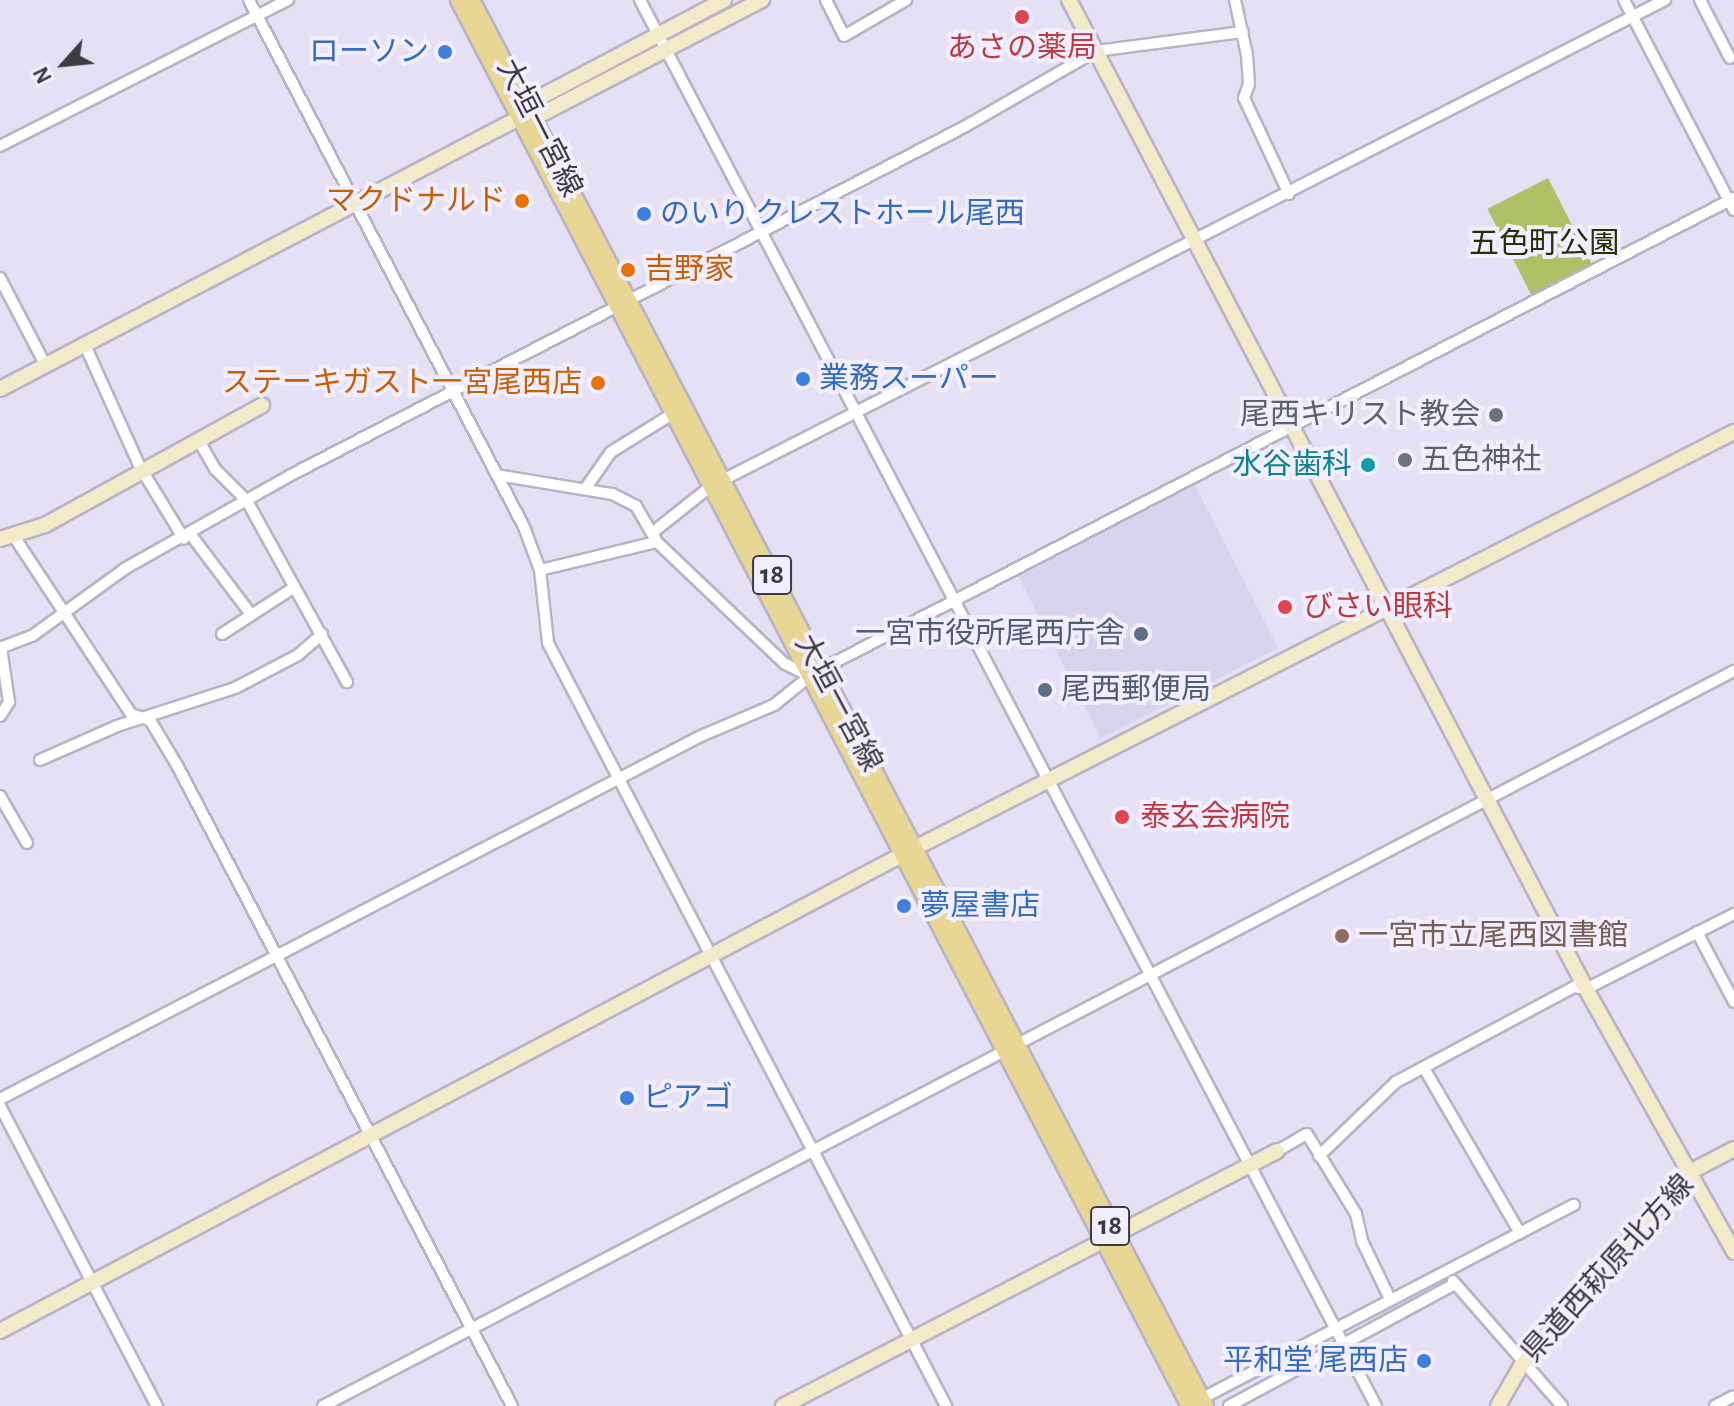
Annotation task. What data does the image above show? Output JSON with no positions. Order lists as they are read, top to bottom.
{
  "streets": {
    "main road": ["大垣一宮線", "18"],
    "street": ["県道西萩原北方線"]
  },
  "parks": ["五色町公園"],
  "places": [
    "あさの薬局",
    "ローソン",
    "マクドナルド",
    "のいり クレストホール尾西",
    "吉野家",
    "業務スーパー",
    "ステーキガスト一宮尾西店",
    "尾西キリスト教会",
    "五色神社",
    "水谷歯科",
    "びさい眼科",
    "一宮市役所尾西庁舎",
    "尾西郵便局",
    "泰玄会病院",
    "夢屋書店",
    "一宮市立尾西図書館",
    "ピアゴ",
    "平和堂 尾西店"
  ],
  "north": "bottom left"
}
